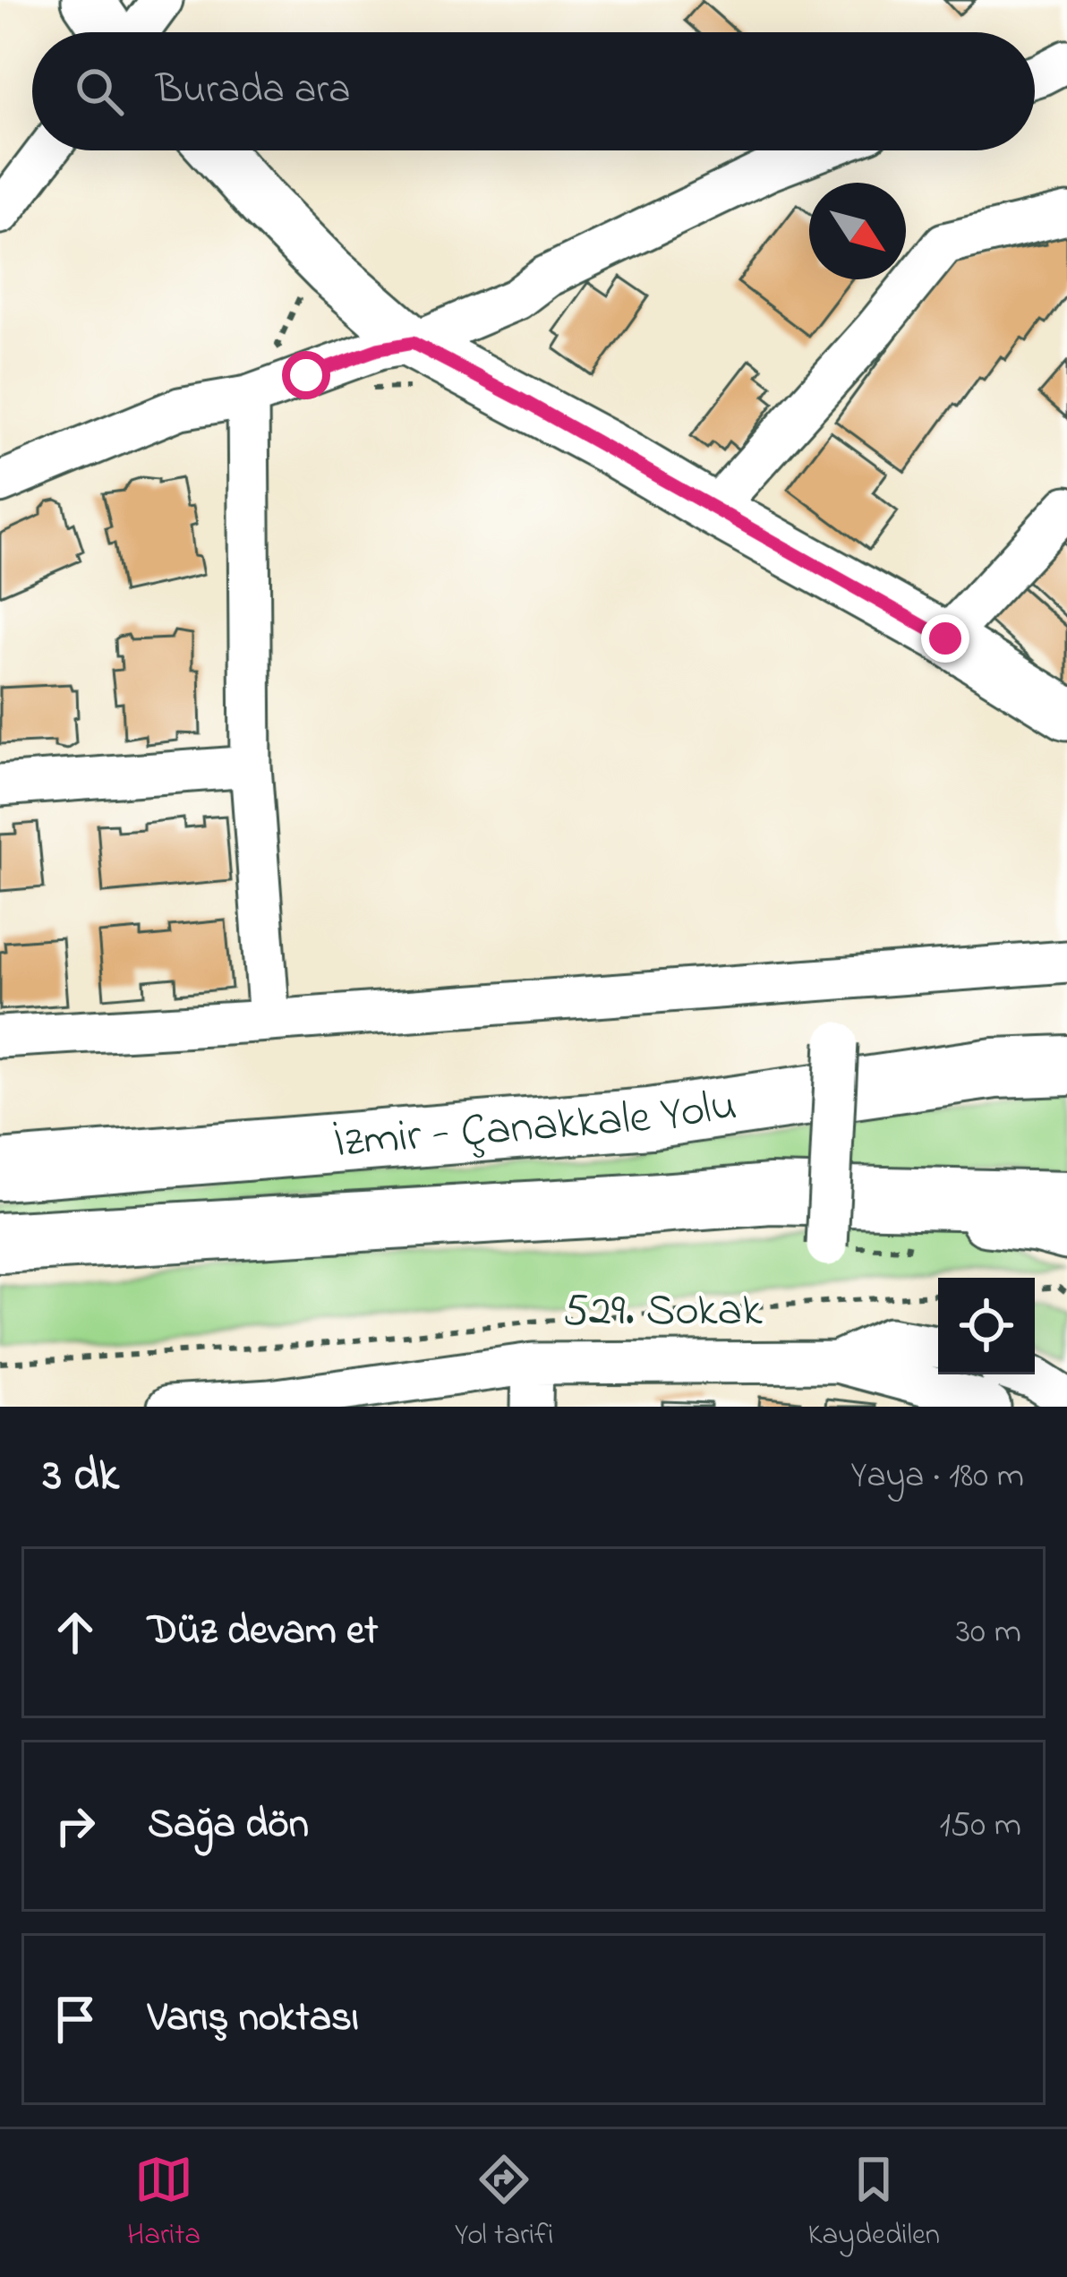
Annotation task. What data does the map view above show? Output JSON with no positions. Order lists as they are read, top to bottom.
{
  "streets": {
    "highway": ["İzmir - Çanakkale Yolu"],
    "street": ["529. Sokak"]
  },
  "north": "bottom right",
  "page": {
    "search": "Burada ara",
    "heading": ["3 dk", "Yaya · 180 m"],
    "list": [
      ["Düz devam et", "30 m"],
      ["Sağa dön", "150 m"],
      "Varış noktası"
    ],
    "nav": ["Harita", "Yol tarifi", "Kaydedilen"]
  }
}
